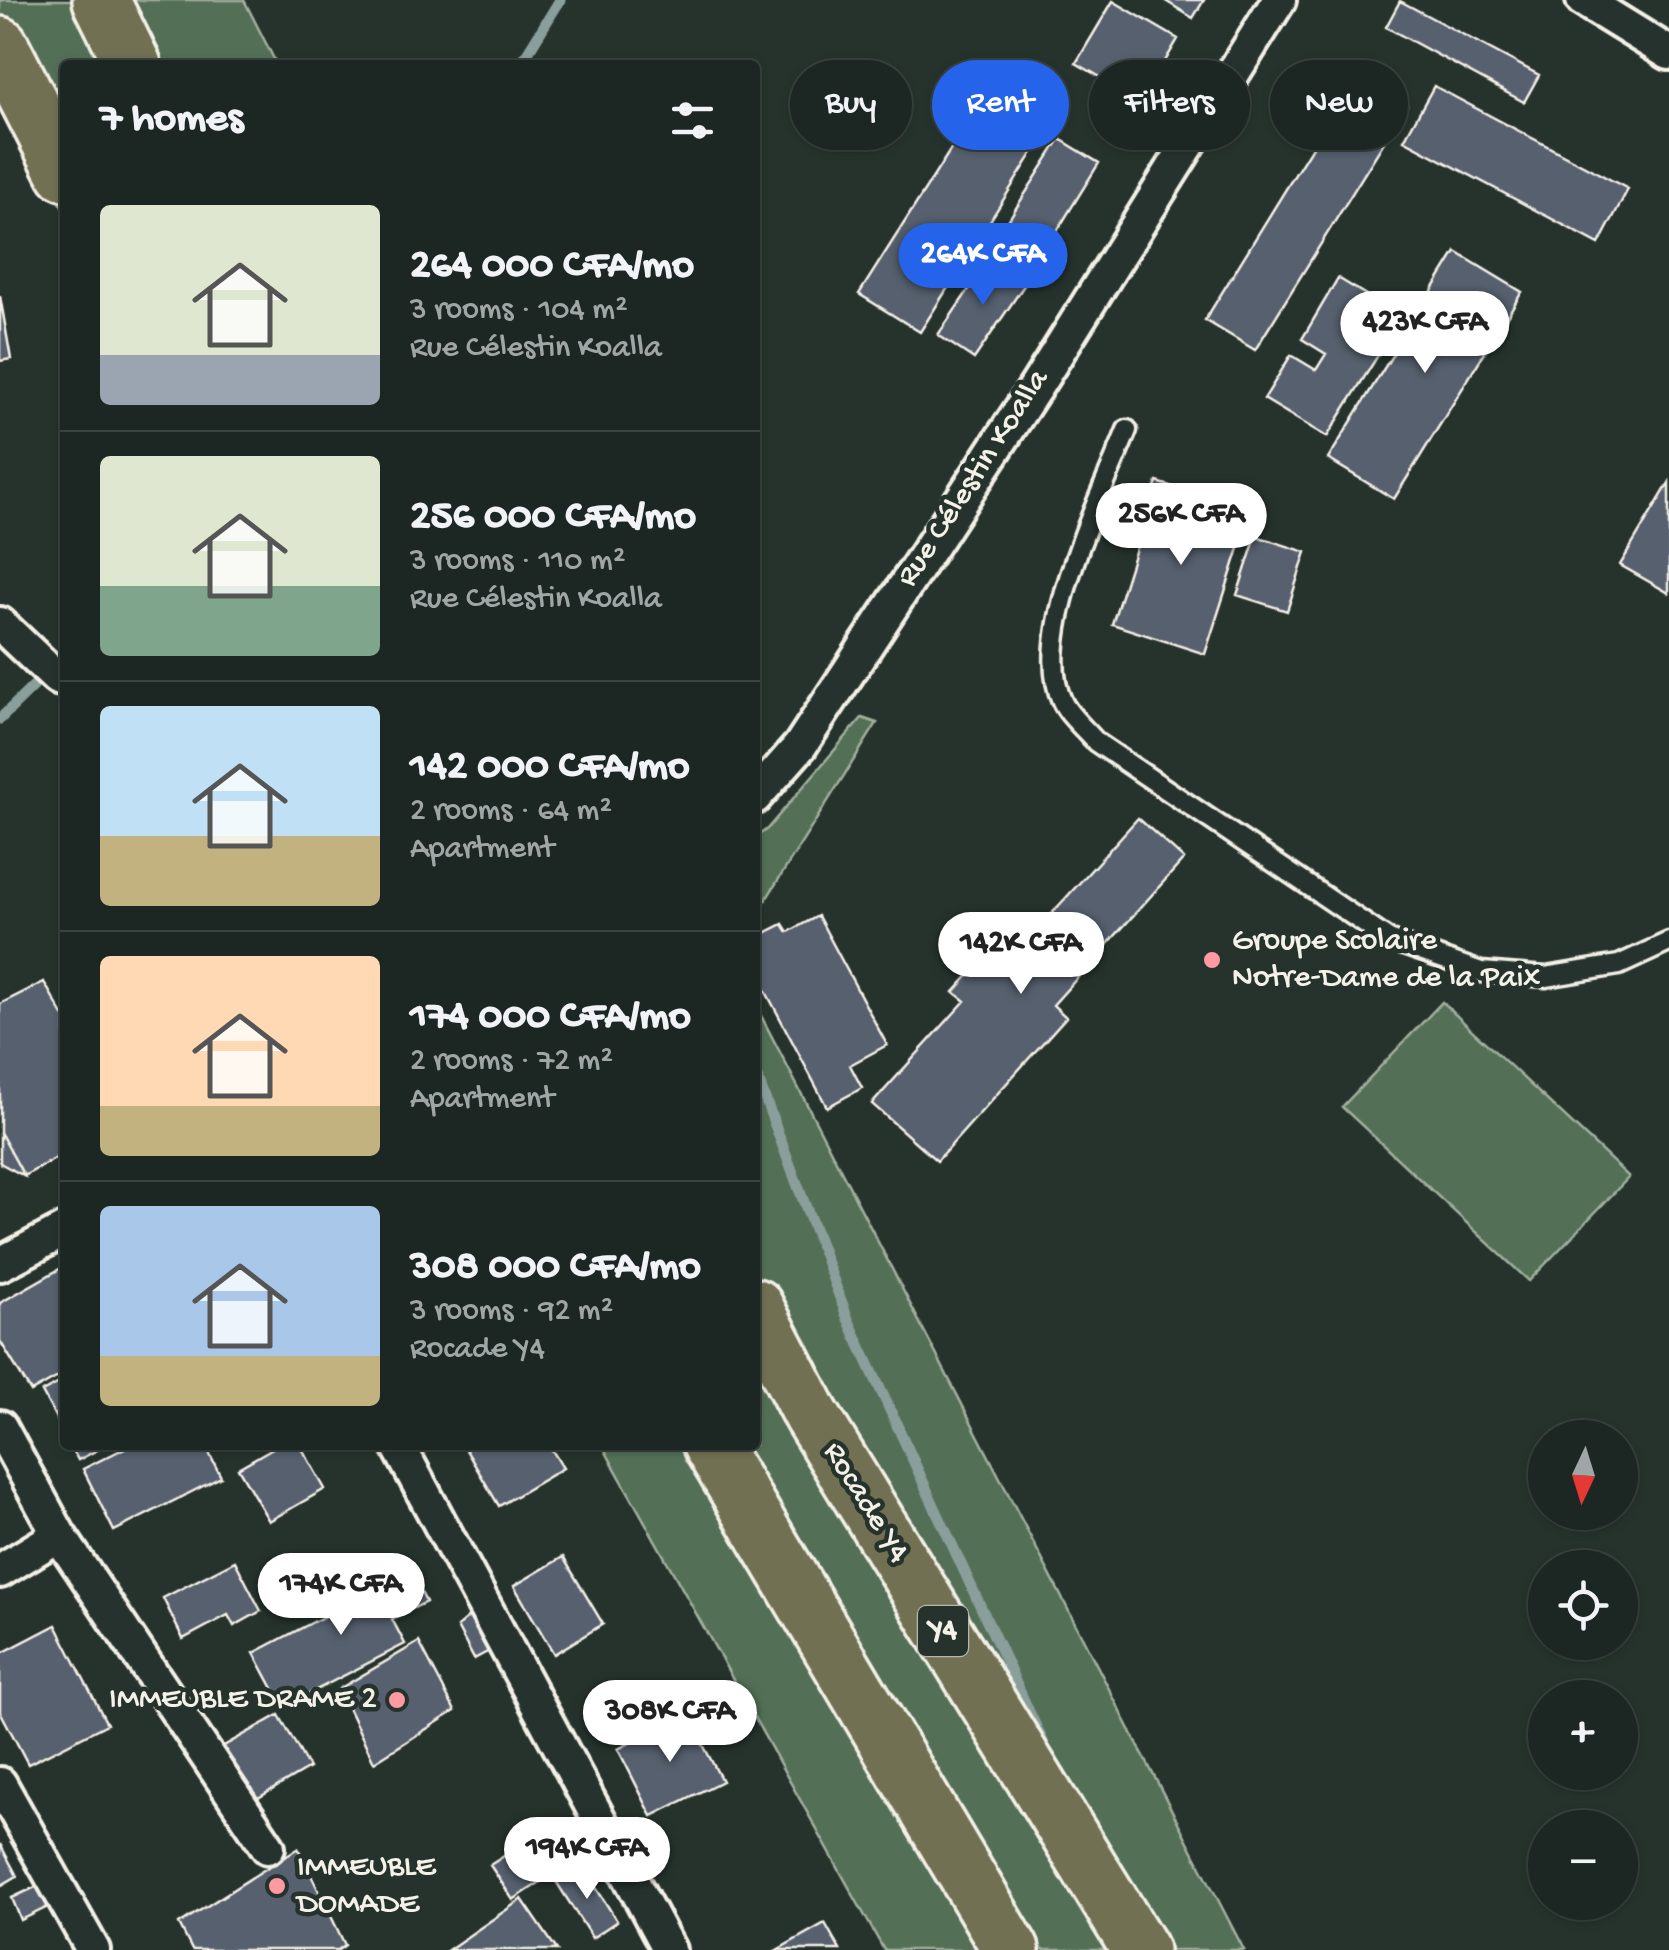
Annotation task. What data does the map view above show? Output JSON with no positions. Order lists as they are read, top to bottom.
{
  "streets": {
    "highway": ["Rocade Y4", "Y4"],
    "street": ["Rue Célestin Koalla"]
  },
  "places": ["Groupe Scolaire Notre-Dame de la Paix", "IMMEUBLE DRAME 2", "IMMEUBLE DOMADE"],
  "north": "bottom",
  "page": {
    "chip": [
      "Buy",
      "Rent",
      "Filters",
      "New"
    ],
    "heading": "7 homes",
    "list": [
      {
        "name": "264 000 CFA/mo",
        "note": "3 rooms · 104 m² · Rue Célestin Koalla"
      },
      {
        "name": "256 000 CFA/mo",
        "note": "3 rooms · 110 m² · Rue Célestin Koalla"
      },
      {
        "name": "142 000 CFA/mo",
        "note": "2 rooms · 64 m² · Apartment"
      },
      {
        "name": "174 000 CFA/mo",
        "note": "2 rooms · 72 m² · Apartment"
      },
      {
        "name": "308 000 CFA/mo",
        "note": "3 rooms · 92 m² · Rocade Y4"
      }
    ],
    "price": [
      "264K CFA",
      "423K CFA",
      "256K CFA",
      "142K CFA",
      "174K CFA",
      "308K CFA",
      "194K CFA"
    ],
    "map_buttons": ["+", "−"]
  }
}
